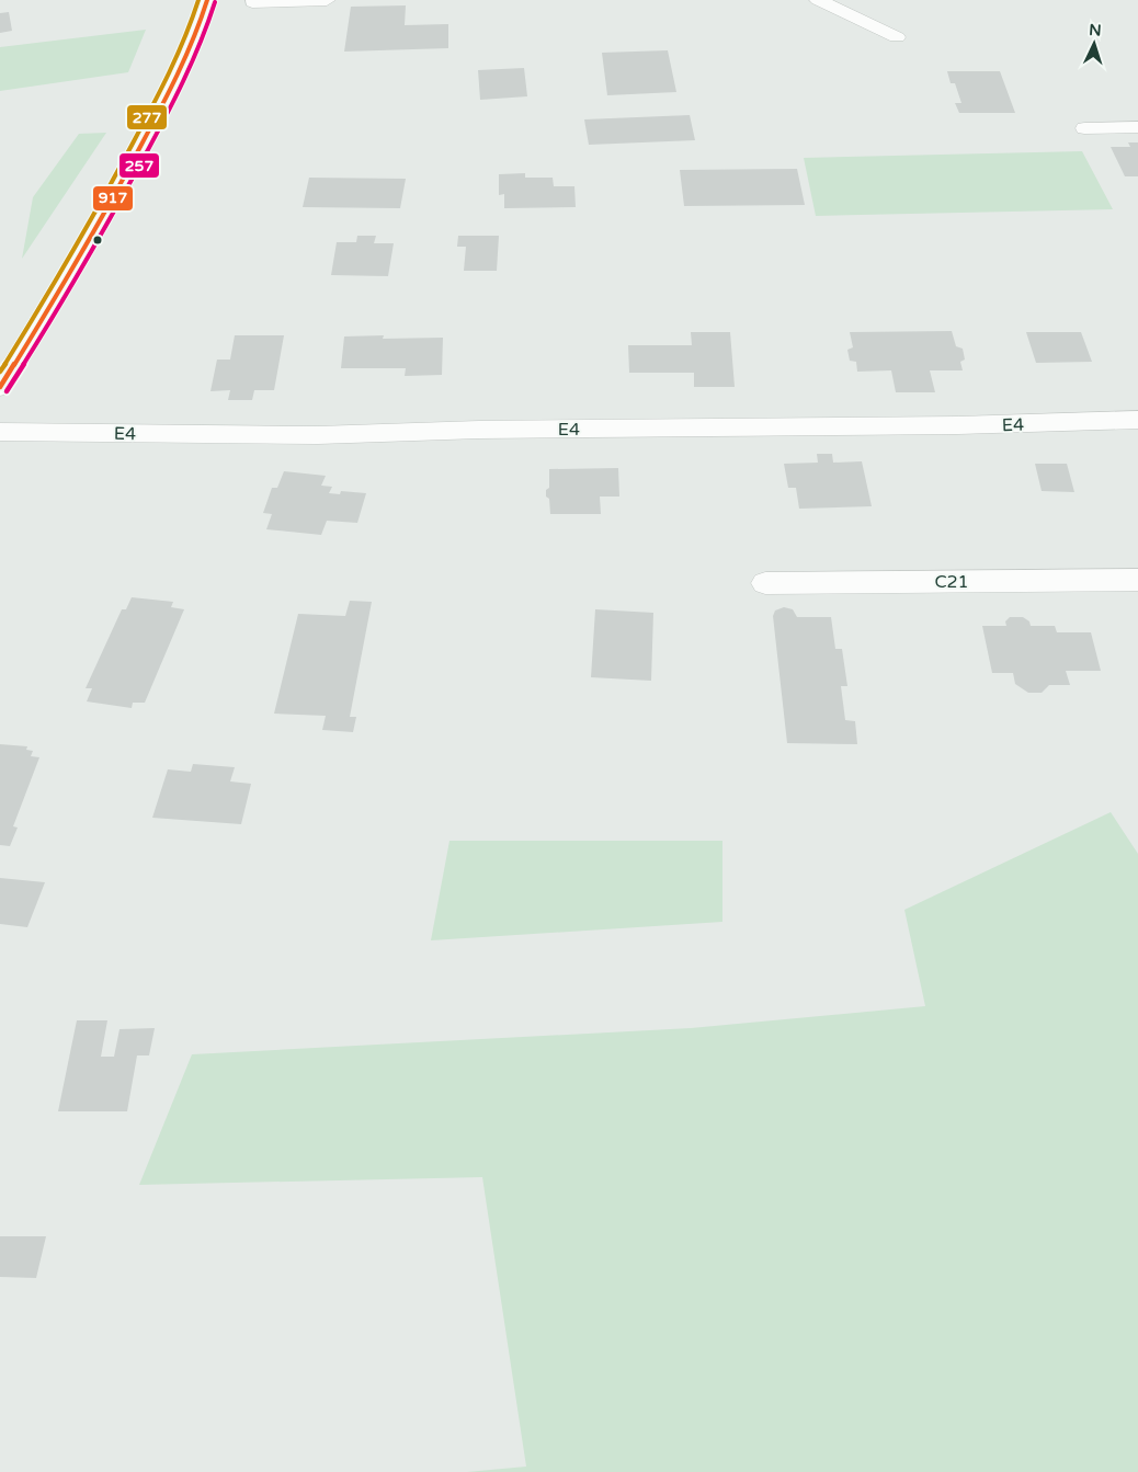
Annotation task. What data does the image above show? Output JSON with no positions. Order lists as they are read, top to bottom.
{
  "streets": {
    "street": ["E4", "C21"]
  },
  "lines": ["transit line 917", "transit line 277", "transit line 257"],
  "north": "top"
}
